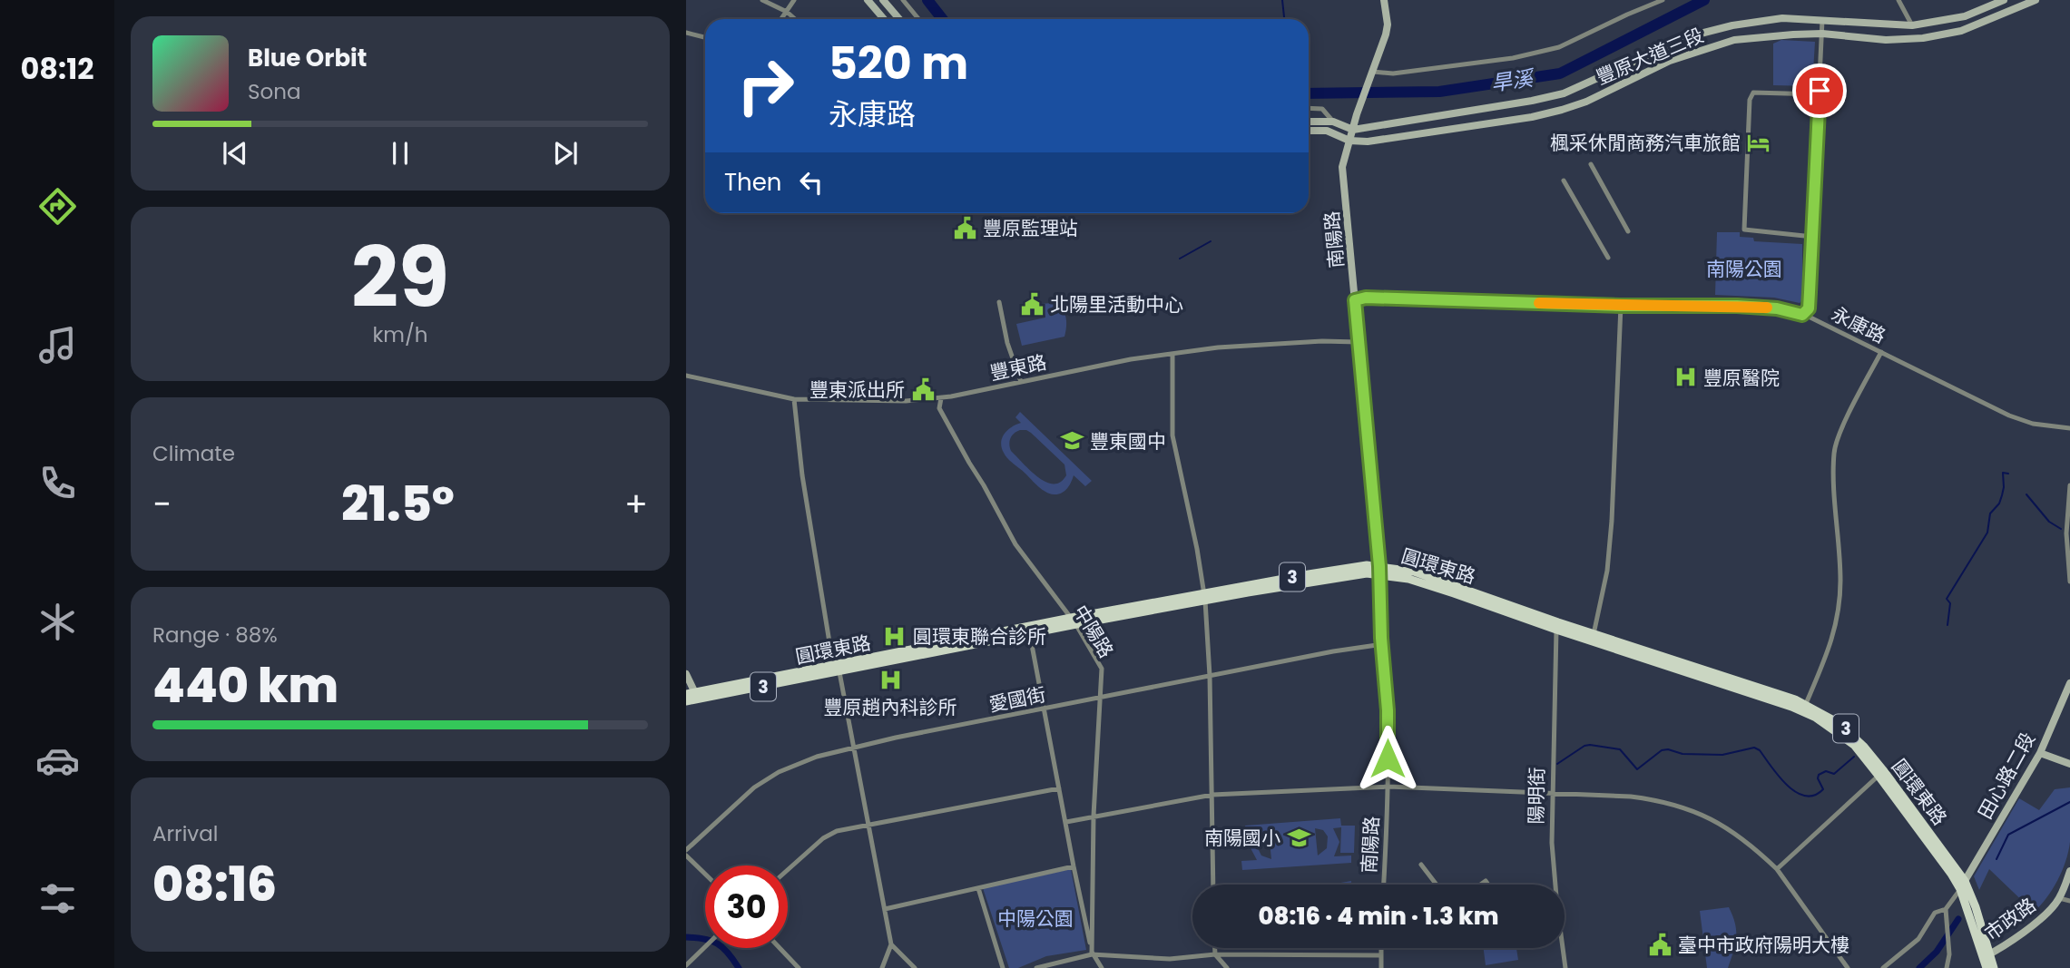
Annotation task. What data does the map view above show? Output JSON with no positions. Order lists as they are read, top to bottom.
{
  "streets": {
    "main road": ["圓環東路", "3"],
    "street": [
      "豐原大道三段",
      "南陽路",
      "永康路",
      "豐東路",
      "中陽路",
      "愛國街",
      "田心路二段",
      "陽明街",
      "市政路"
    ]
  },
  "crossings": [
    ["豐原大道三段", "南陽路"],
    ["南陽路", "永康路"],
    ["南陽路", "豐東路"],
    ["南陽路", "圓環東路"],
    ["南陽路", "愛國街"],
    ["豐東路", "中陽路"],
    ["圓環東路", "中陽路"],
    ["圓環東路", "田心路二段"],
    ["圓環東路", "陽明街"],
    ["圓環東路", "市政路"],
    ["中陽路", "愛國街"]
  ],
  "water": ["旱溪"],
  "parks": ["南陽公園", "中陽公園"],
  "places": {
    "hotel": ["楓采休閒商務汽車旅館"],
    "public building": [
      "豐原監理站",
      "北陽里活動中心",
      "豐東派出所",
      "臺中市政府陽明大樓"
    ],
    "hospital": ["豐原醫院", "圓環東聯合診所", "豐原趙內科診所"],
    "school or university": ["豐東國中", "南陽國小"]
  },
  "page": {
    "tabs": "08:12",
    "turn": ["520 m", "永康路"],
    "song": ["Blue Orbit", "Sona"],
    "then": "Then",
    "tile": [
      ["29", "km/h"],
      "Climate",
      ["Range · 88%", "440 km"],
      ["Arrival", "08:16"]
    ],
    "heat": ["−", "21.5°", "+"],
    "limit": "30",
    "trip": "08:16 · 4 min · 1.3 km"
  }
}
